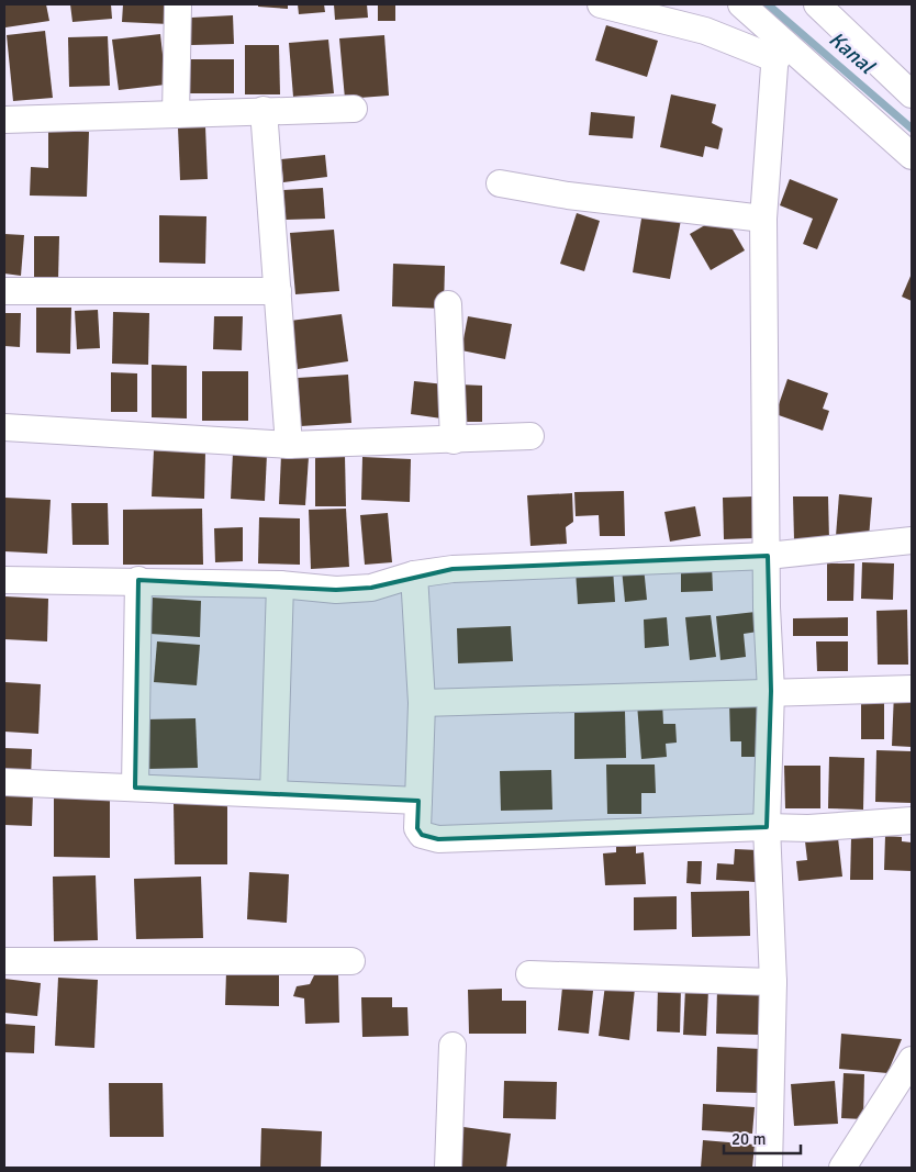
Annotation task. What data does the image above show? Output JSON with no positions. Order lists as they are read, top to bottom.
{
  "water": ["Kanal"],
  "scale_bar": "20 m"
}
